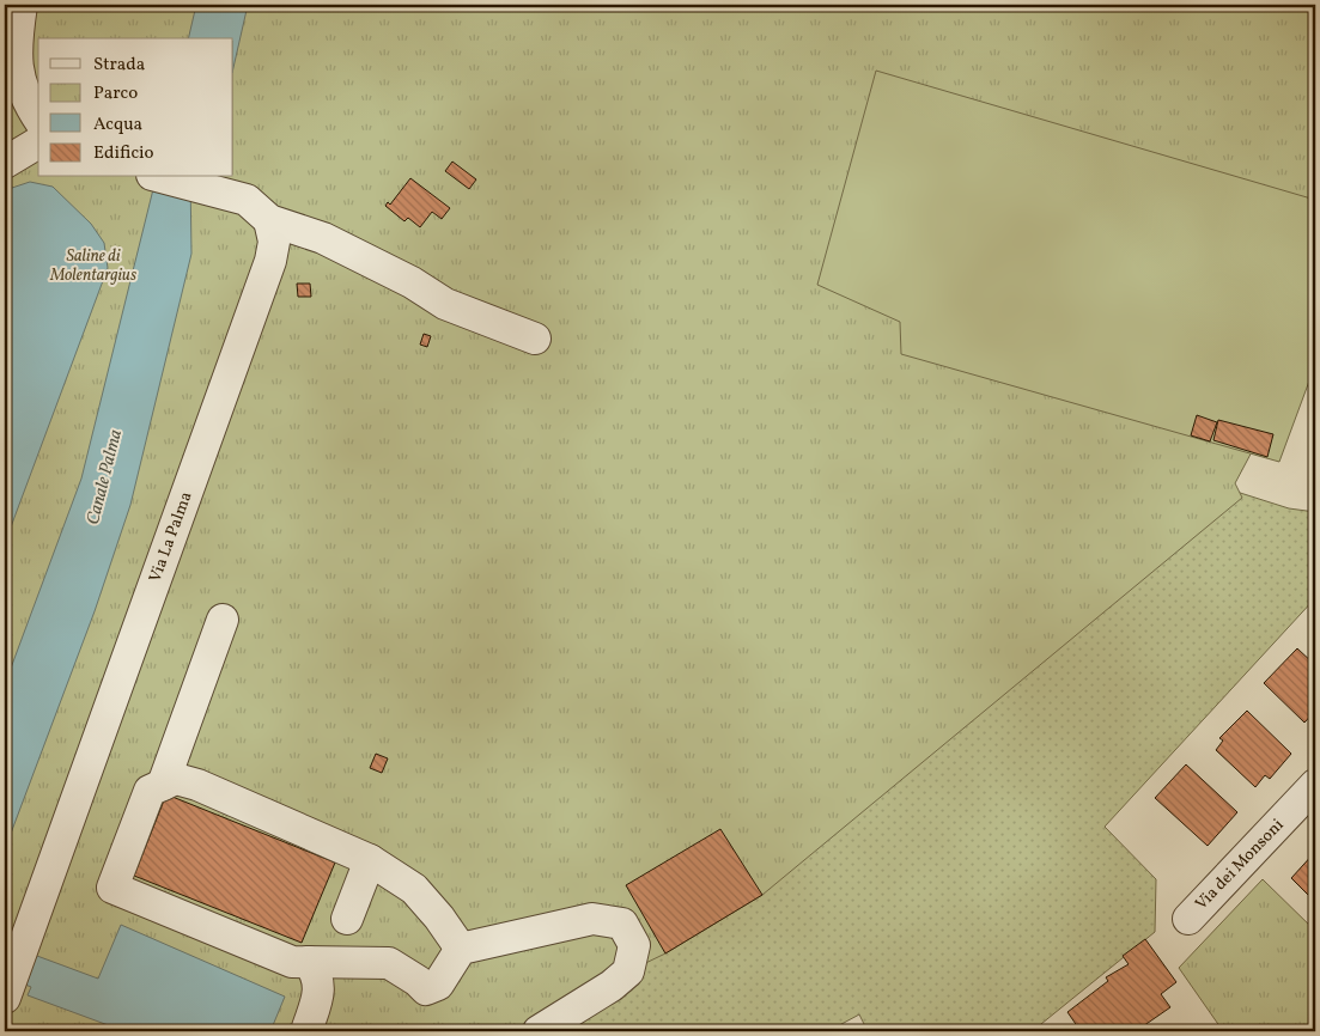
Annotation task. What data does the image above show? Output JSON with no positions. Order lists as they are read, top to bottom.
{
  "streets": {
    "street": ["Via La Palma", "Via dei Monsoni"]
  },
  "water": ["Canale Palma"],
  "parks": ["Saline di Molentargius"],
  "legend": [
    "Strada",
    "Parco",
    "Acqua",
    "Edificio"
  ]
}
